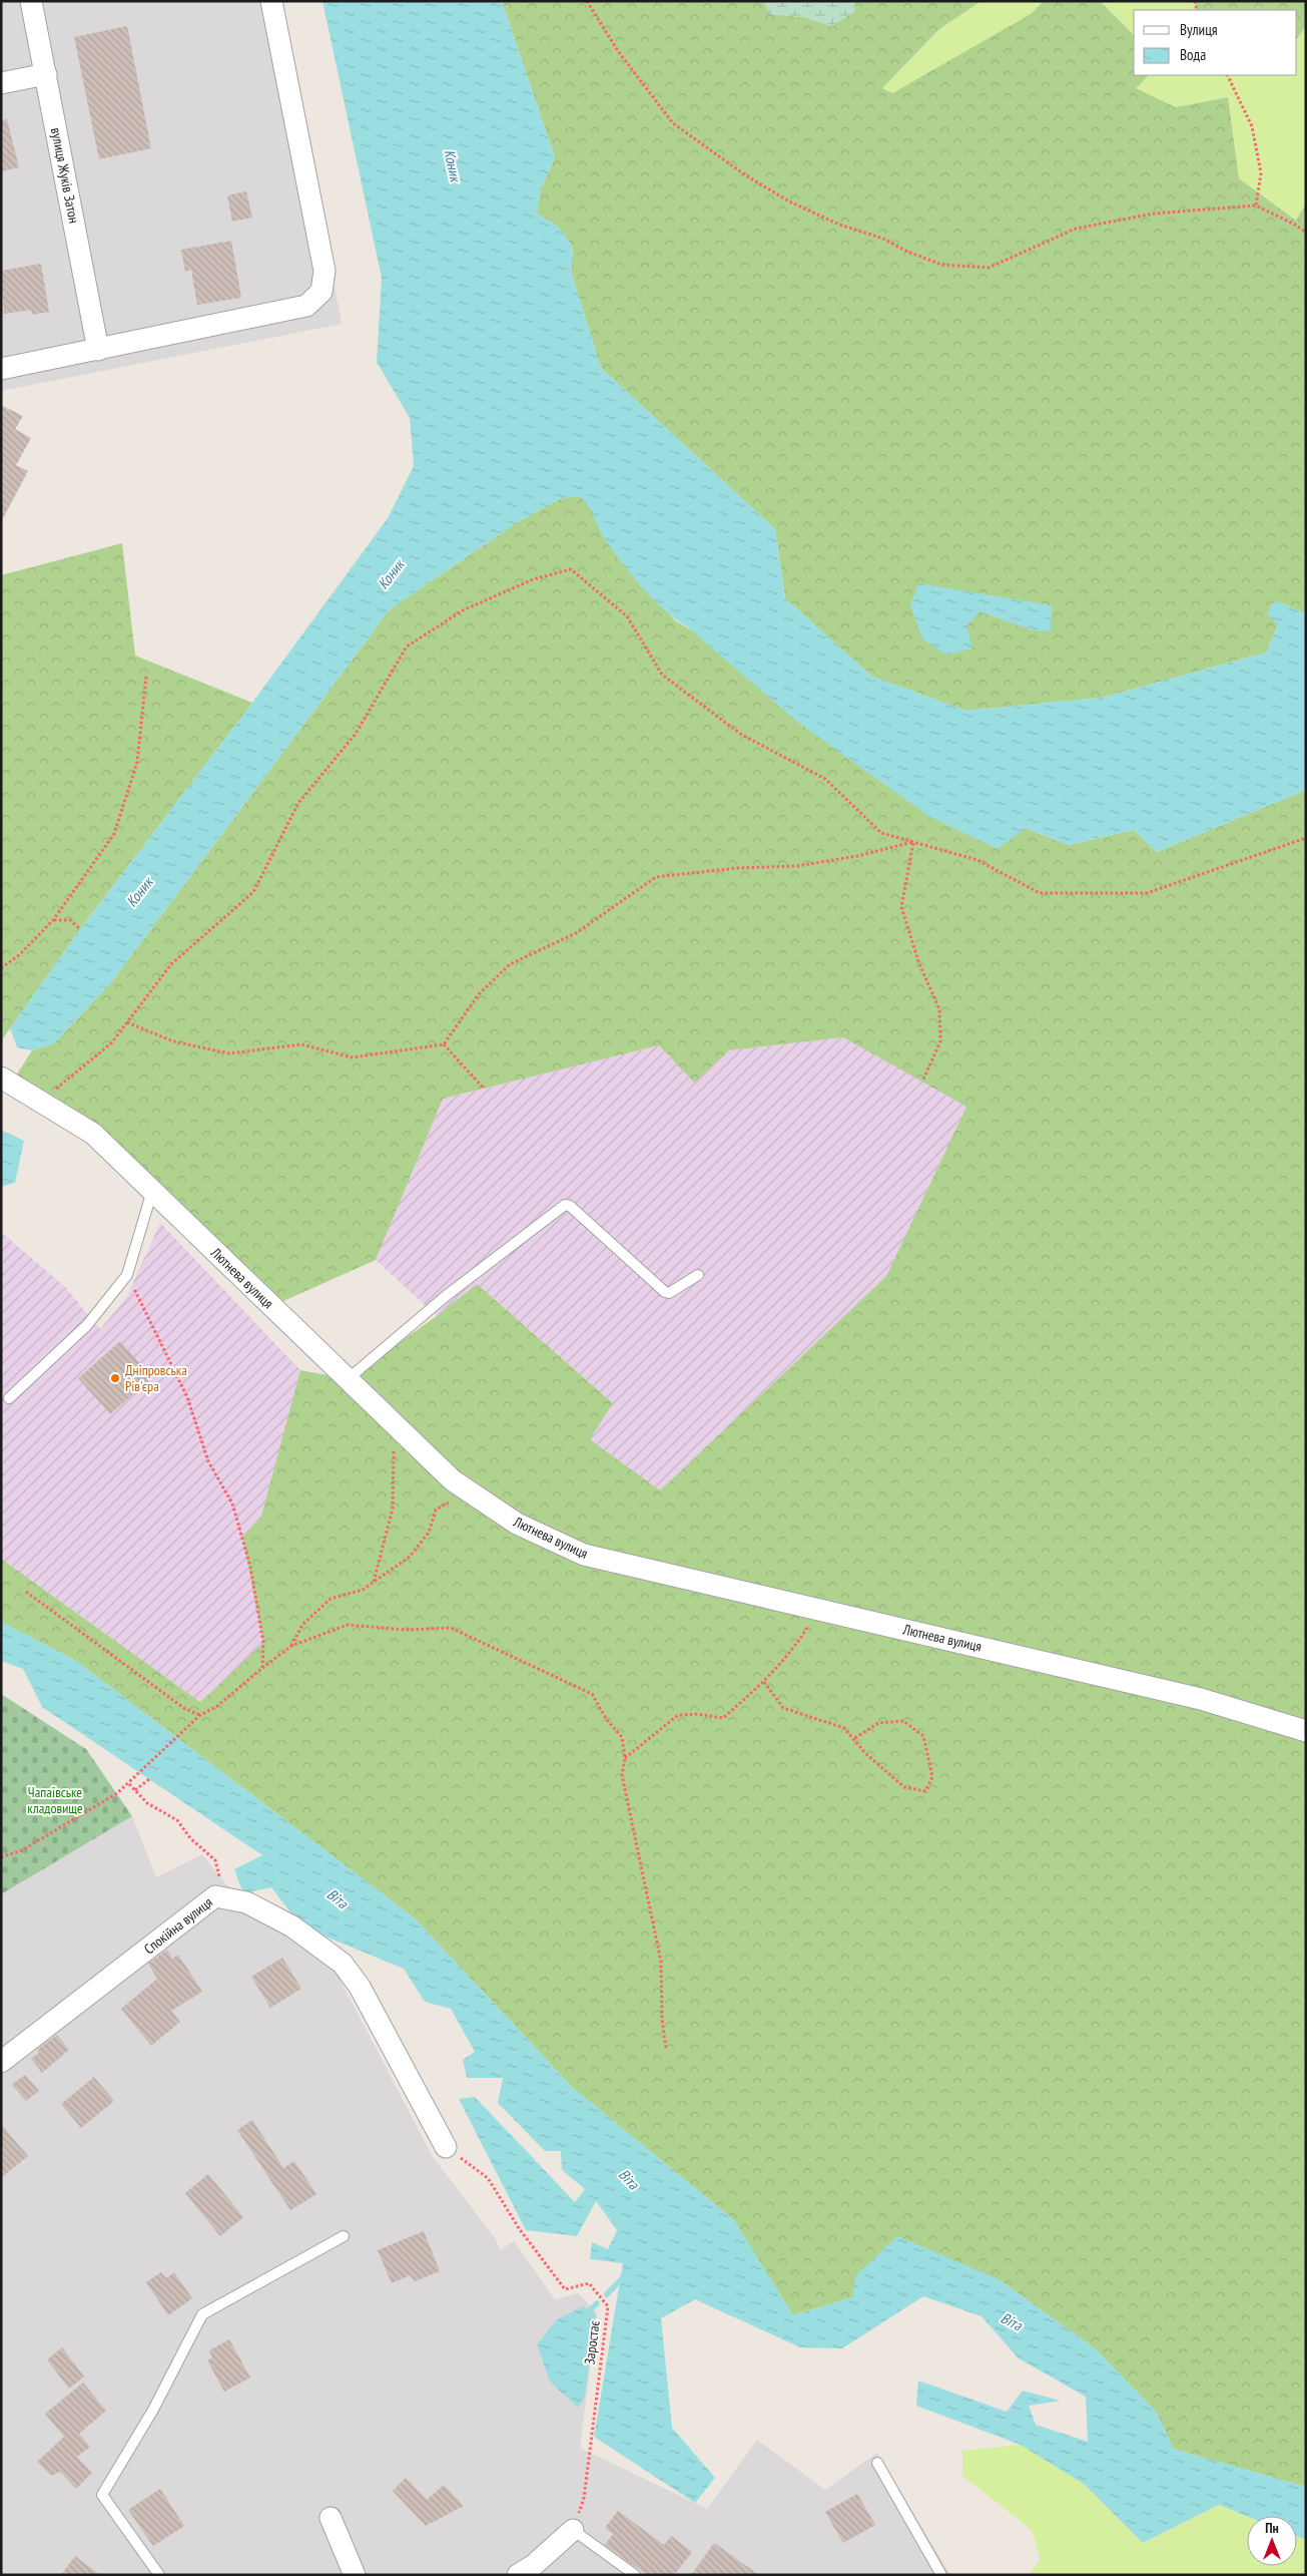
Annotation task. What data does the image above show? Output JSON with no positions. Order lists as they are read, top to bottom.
{
  "streets": {
    "street": ["вулиця Жуків Затон", "Лютнева вулиця", "Спокійна вулиця"],
    "path": ["Заростає"]
  },
  "crossings": [
    ["Спокійна вулиця", "Заростає"]
  ],
  "water": ["Коник", "Віта"],
  "parks": ["Чапаївське кладовище"],
  "places": ["Дніпровська Рів'єра"],
  "legend": ["Вулиця", "Вода"],
  "north": "top"
}
